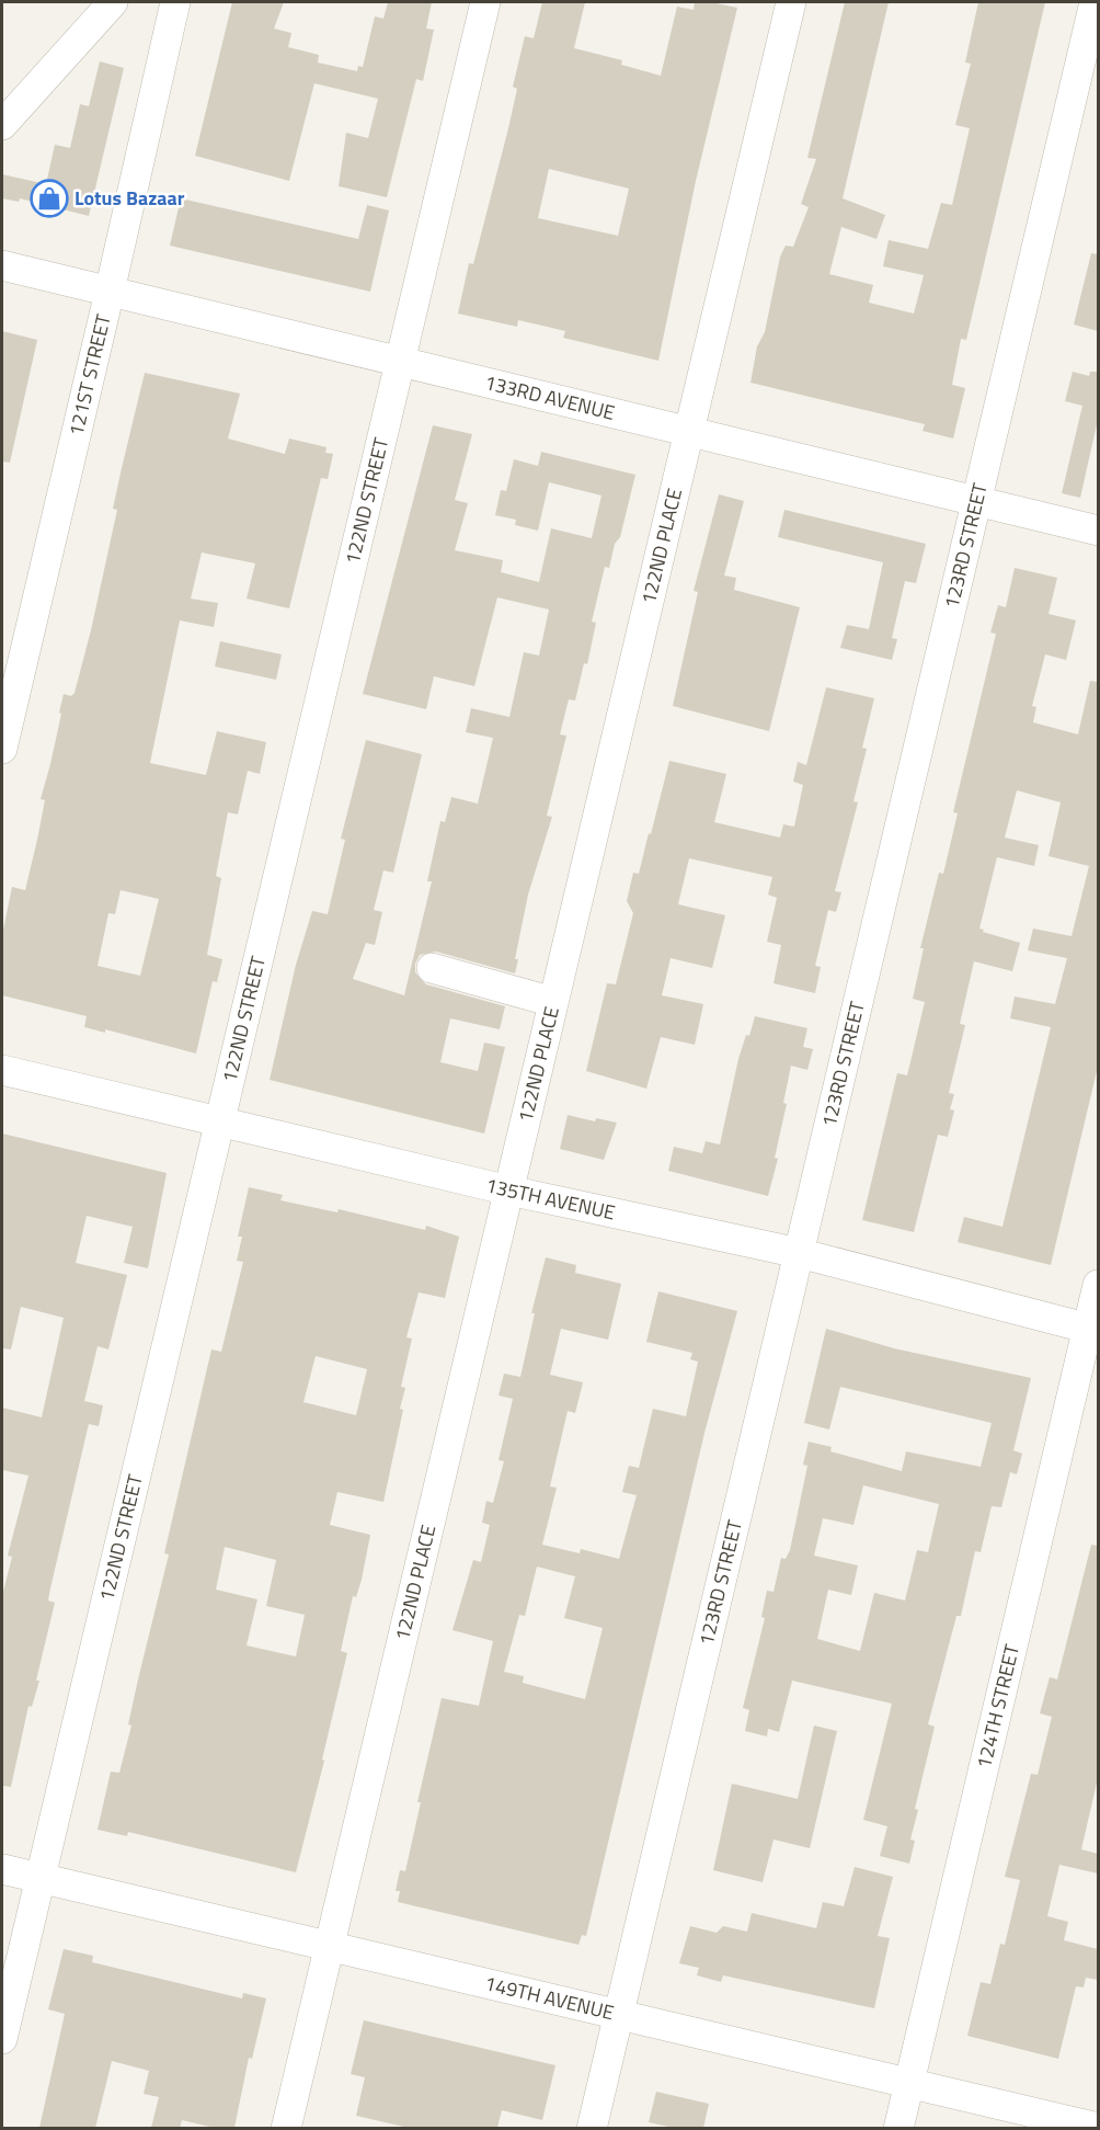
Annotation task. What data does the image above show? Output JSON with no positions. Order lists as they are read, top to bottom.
{
  "streets": {
    "street": [
      "121ST STREET",
      "133RD AVENUE",
      "122ND STREET",
      "122ND PLACE",
      "123RD STREET",
      "135TH AVENUE",
      "124TH STREET",
      "149TH AVENUE"
    ]
  },
  "crossings": [
    ["121ST STREET", "133RD AVENUE"],
    ["133RD AVENUE", "122ND STREET"],
    ["133RD AVENUE", "122ND PLACE"],
    ["133RD AVENUE", "123RD STREET"],
    ["122ND STREET", "135TH AVENUE"],
    ["122ND STREET", "149TH AVENUE"],
    ["122ND PLACE", "135TH AVENUE"],
    ["122ND PLACE", "149TH AVENUE"],
    ["123RD STREET", "135TH AVENUE"],
    ["123RD STREET", "149TH AVENUE"],
    ["135TH AVENUE", "124TH STREET"],
    ["124TH STREET", "149TH AVENUE"]
  ],
  "places": {
    "shop": ["Lotus Bazaar"]
  }
}
